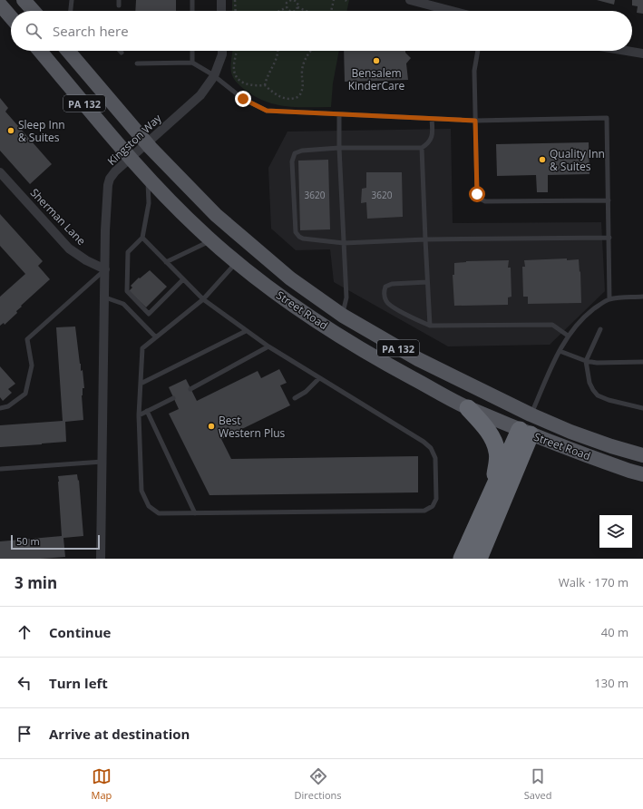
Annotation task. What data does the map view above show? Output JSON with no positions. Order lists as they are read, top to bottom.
{
  "streets": {
    "main road": ["PA 132", "Street Road"],
    "street": ["Kingston Way", "Sherman Lane"]
  },
  "crossings": [
    ["Kingston Way", "Sherman Lane"],
    ["Kingston Way", "Street Road"]
  ],
  "places": [
    "Bensalem KinderCare",
    "Sleep Inn & Suites",
    "Quality Inn & Suites",
    "Best Western Plus"
  ],
  "house_numbers": ["3620", "3620"],
  "scale_bar": "50 m",
  "page": {
    "search": "Search here",
    "scale": "50 m",
    "heading": ["3 min", "Walk · 170 m"],
    "list": [
      ["Continue", "40 m"],
      ["Turn left", "130 m"],
      "Arrive at destination"
    ],
    "nav": ["Map", "Directions", "Saved"]
  }
}
